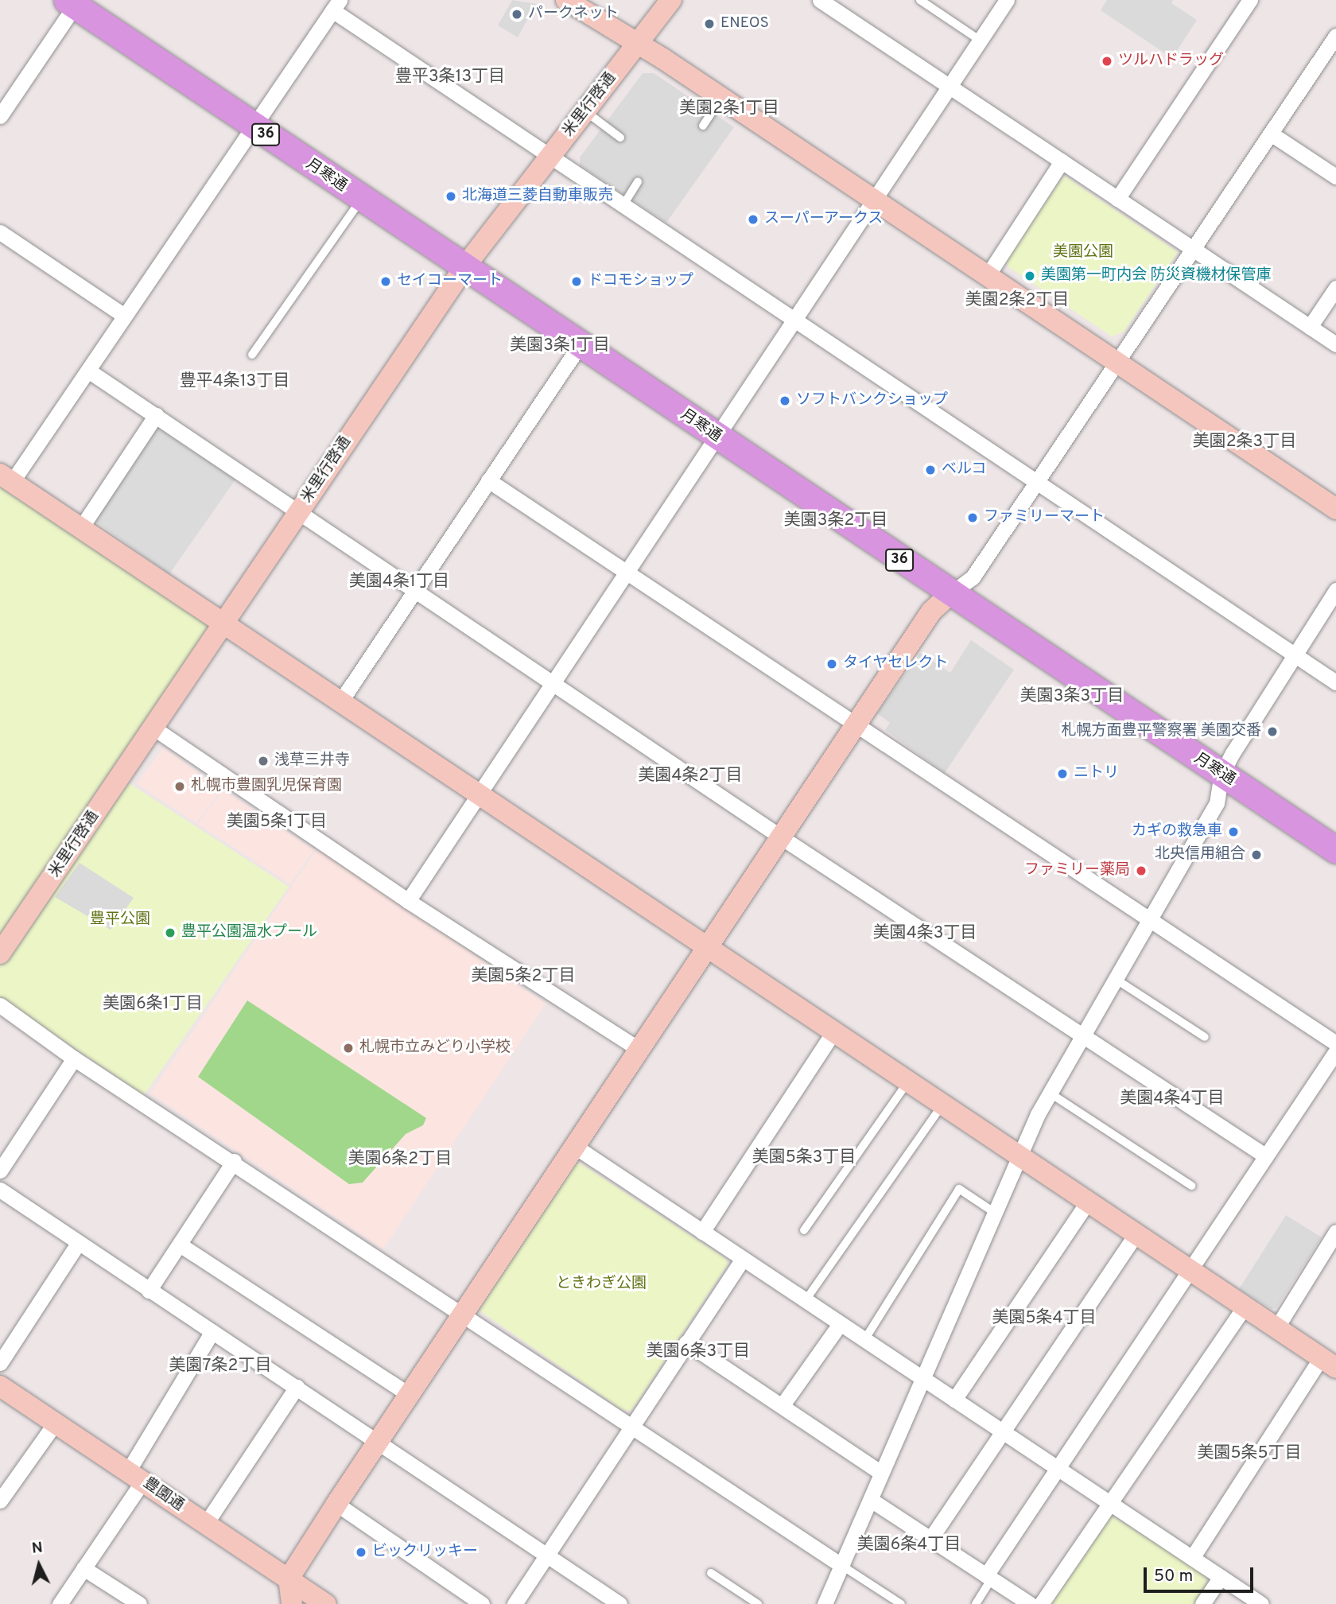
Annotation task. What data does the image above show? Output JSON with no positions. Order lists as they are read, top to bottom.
{
  "streets": {
    "highway": ["36", "月寒通"],
    "street": ["米里行啓通", "豊園通"]
  },
  "crossings": [
    ["米里行啓通", "月寒通"]
  ],
  "districts": [
    "豊平3条13丁目",
    "美園2条1丁目",
    "美園2条2丁目",
    "美園3条1丁目",
    "豊平4条13丁目",
    "美園2条3丁目",
    "美園3条2丁目",
    "美園4条1丁目",
    "美園3条3丁目",
    "美園4条2丁目",
    "美園5条1丁目",
    "美園4条3丁目",
    "美園5条2丁目",
    "美園6条1丁目",
    "美園4条4丁目",
    "美園5条3丁目",
    "美園6条2丁目",
    "美園5条4丁目",
    "美園6条3丁目",
    "美園7条2丁目",
    "美園5条5丁目",
    "美園6条4丁目"
  ],
  "parks": ["美園公園", "豊平公園", "ときわぎ公園"],
  "places": [
    "パークネット",
    "ENEOS",
    "ツルハドラッグ",
    "北海道三菱自動車販売",
    "スーパーアークス",
    "美園第一町内会 防災資機材保管庫",
    "セイコーマート",
    "ドコモショップ",
    "ソフトバンクショップ",
    "ベルコ",
    "ファミリーマート",
    "タイヤセレクト",
    "札幌方面豊平警察署 美園交番",
    "浅草三井寺",
    "ニトリ",
    "札幌市豊園乳児保育園",
    "カギの救急車",
    "北央信用組合",
    "ファミリー薬局",
    "豊平公園温水プール",
    "札幌市立みどり小学校",
    "ビックリッキー"
  ],
  "scale_bar": "50 m",
  "north": "top"
}
